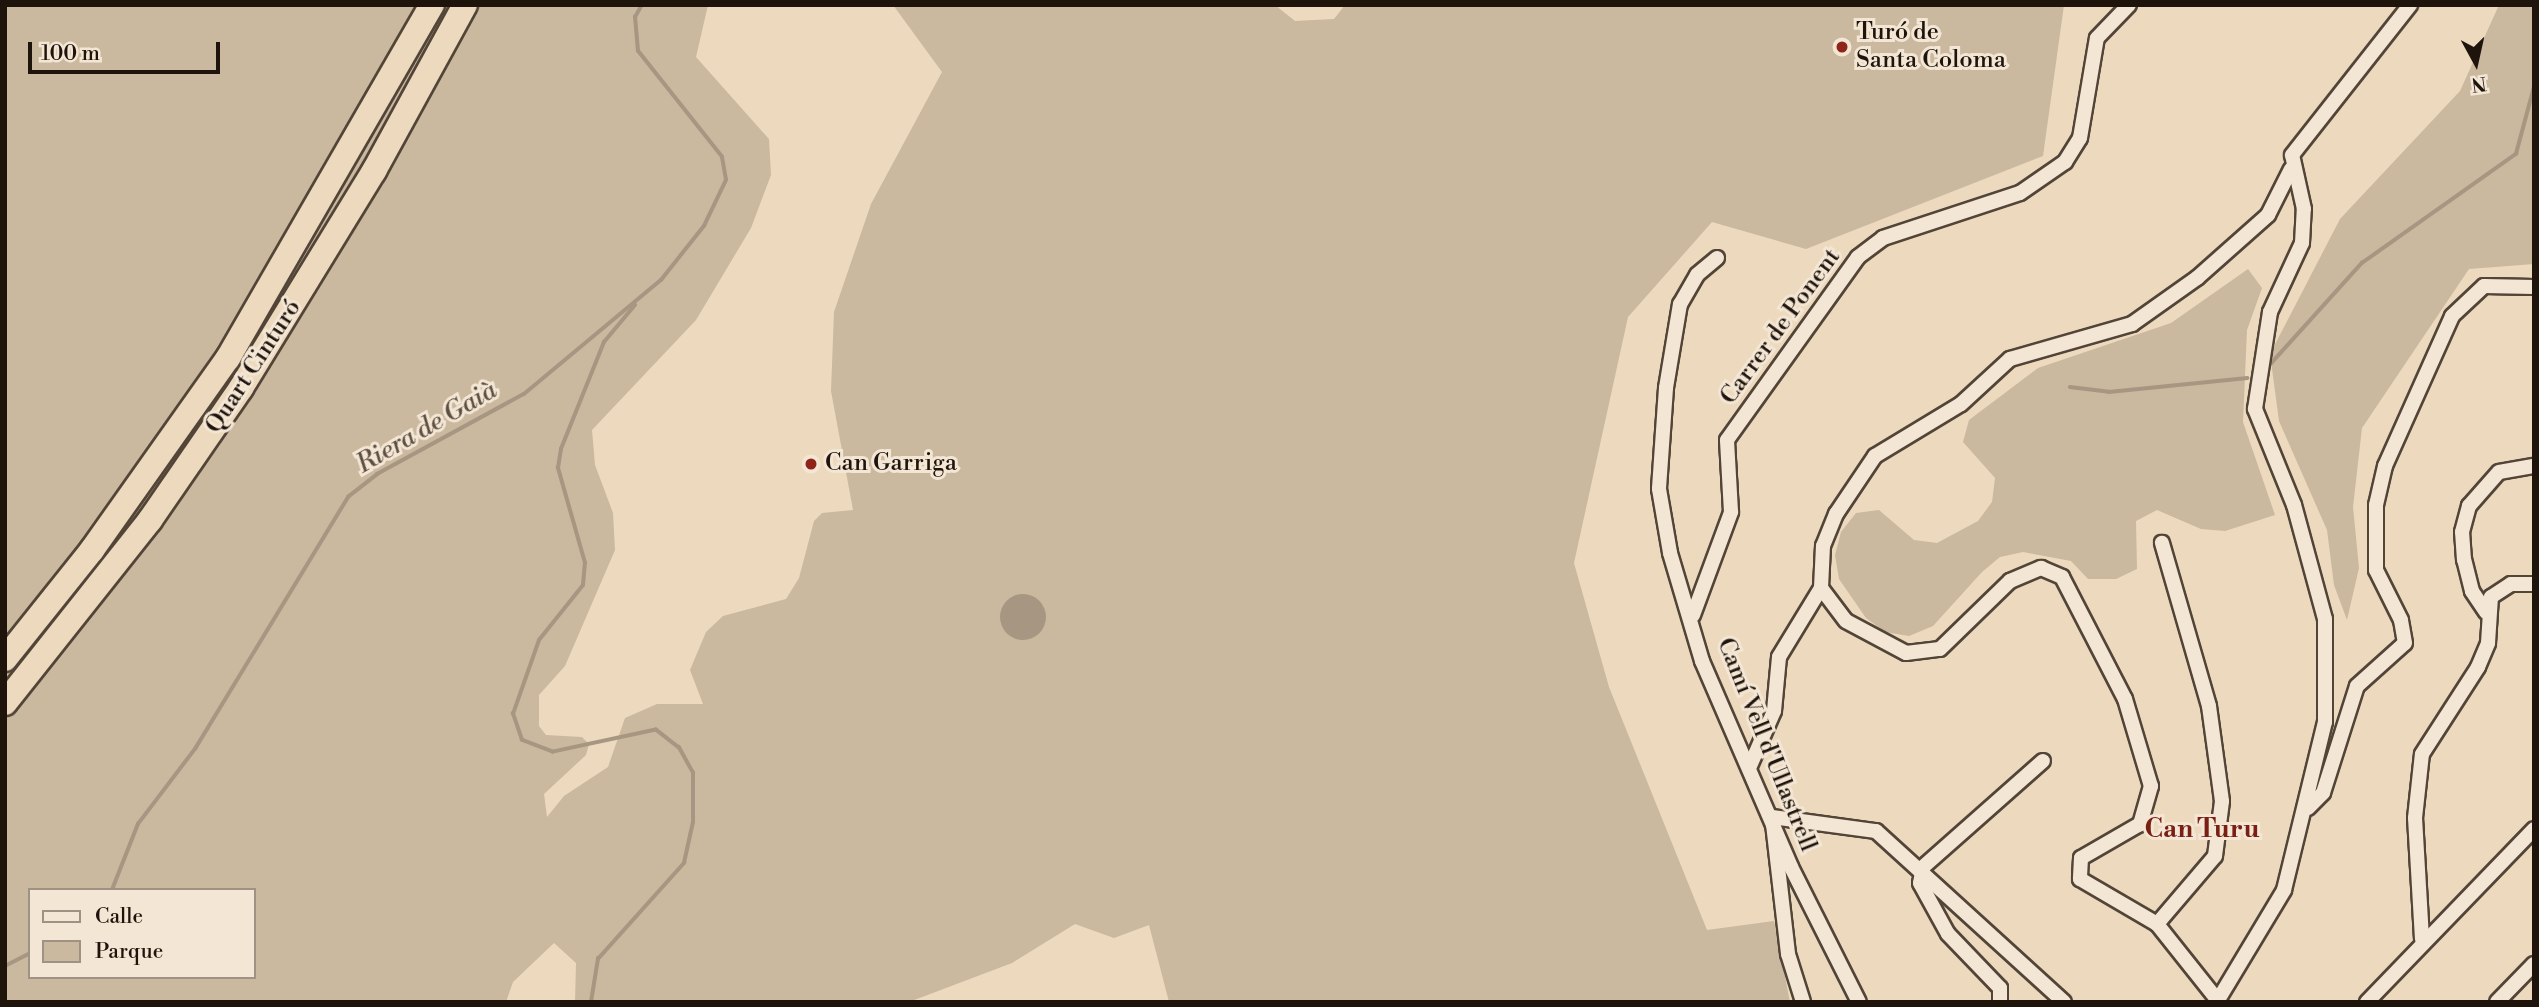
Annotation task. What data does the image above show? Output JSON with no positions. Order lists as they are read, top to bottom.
{
  "streets": {
    "highway": ["Quart Cinturó"],
    "street": ["Carrer de Ponent", "Camí Vell d'Ullastrell"]
  },
  "crossings": [
    ["Carrer de Ponent", "Camí Vell d'Ullastrell"]
  ],
  "districts": ["Can Turu"],
  "water": ["Riera de Gaià"],
  "places": ["Turó de Santa Coloma", "Can Garriga"],
  "legend": ["Calle", "Parque"],
  "scale_bar": "100 m",
  "north": "bottom"
}
